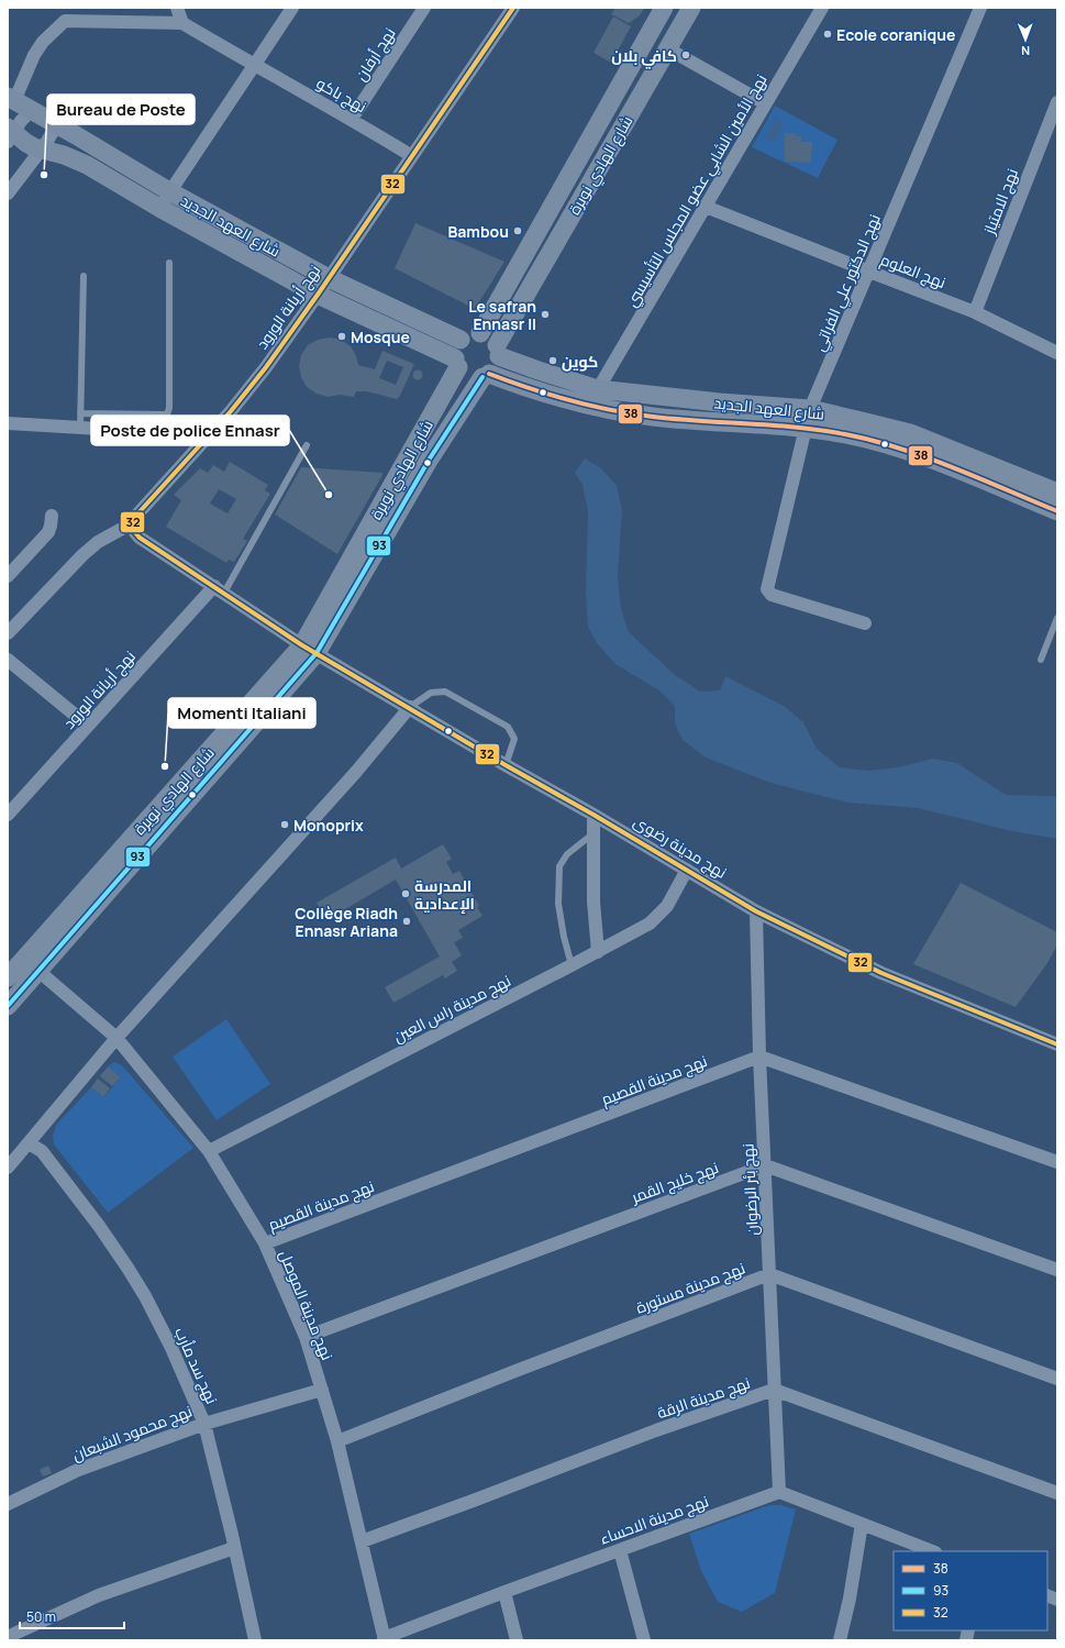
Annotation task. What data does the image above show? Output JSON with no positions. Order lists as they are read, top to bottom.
{
  "streets": {
    "main road": ["شارع الهادي نويرة", "شارع العهد الجديد"],
    "street": [
      "نهج أرفان",
      "نهج باكو",
      "نهج الأمين الشابي عضو المجلس التأسيسي",
      "نهج الامتياز",
      "نهج العلوم",
      "نهج الدكتور علي الفراتي",
      "نهج أريانة الورود",
      "نهج مدينة رضوى",
      "نهج مدينة راس العين",
      "نهج مدينة القصيم",
      "نهج خليج القمر",
      "نهج بئر الرضوان",
      "نهج مدينة مستورة",
      "نهج مدينة الموصل",
      "نهج سد مأرب",
      "نهج مدينة الرقة",
      "نهج محمود الشبعان",
      "نهج مدينة الاحساء"
    ]
  },
  "crossings": [
    ["نهج أرفان", "نهج باكو"],
    ["نهج باكو", "نهج أريانة الورود"],
    ["شارع الهادي نويرة", "شارع العهد الجديد"],
    ["شارع الهادي نويرة", "نهج مدينة رضوى"],
    ["شارع الهادي نويرة", "نهج مدينة الموصل"],
    ["نهج الأمين الشابي عضو المجلس التأسيسي", "شارع العهد الجديد"],
    ["نهج الأمين الشابي عضو المجلس التأسيسي", "نهج العلوم"],
    ["نهج الامتياز", "نهج العلوم"],
    ["شارع العهد الجديد", "نهج الدكتور علي الفراتي"],
    ["شارع العهد الجديد", "نهج أريانة الورود"],
    ["نهج العلوم", "نهج الدكتور علي الفراتي"],
    ["نهج مدينة رضوى", "نهج مدينة راس العين"],
    ["نهج مدينة رضوى", "نهج بئر الرضوان"],
    ["نهج مدينة راس العين", "نهج مدينة الموصل"],
    ["نهج مدينة القصيم", "نهج بئر الرضوان"],
    ["نهج مدينة القصيم", "نهج مدينة الموصل"],
    ["نهج خليج القمر", "نهج بئر الرضوان"],
    ["نهج خليج القمر", "نهج مدينة الموصل"],
    ["نهج بئر الرضوان", "نهج مدينة مستورة"],
    ["نهج بئر الرضوان", "نهج مدينة الرقة"],
    ["نهج بئر الرضوان", "نهج مدينة الاحساء"],
    ["نهج مدينة مستورة", "نهج مدينة الموصل"],
    ["نهج مدينة الموصل", "نهج مدينة الرقة"],
    ["نهج مدينة الموصل", "نهج محمود الشبعان"],
    ["نهج مدينة الموصل", "نهج مدينة الاحساء"],
    ["نهج سد مأرب", "نهج محمود الشبعان"]
  ],
  "places": [
    "Ecole coranique",
    "كافي بلان",
    "Bureau de Poste",
    "Bambou",
    "Le safran Ennasr II",
    "Mosque",
    "كوين",
    "Poste de police Ennasr",
    "Momenti Italiani",
    "Monoprix",
    "المدرسة الإعدادية",
    "Collège Riadh Ennasr Ariana"
  ],
  "lines": ["transit line 32", "transit line 38", "transit line 93"],
  "legend": ["38", "93", "32"],
  "scale_bar": "50 m",
  "north": "bottom"
}
